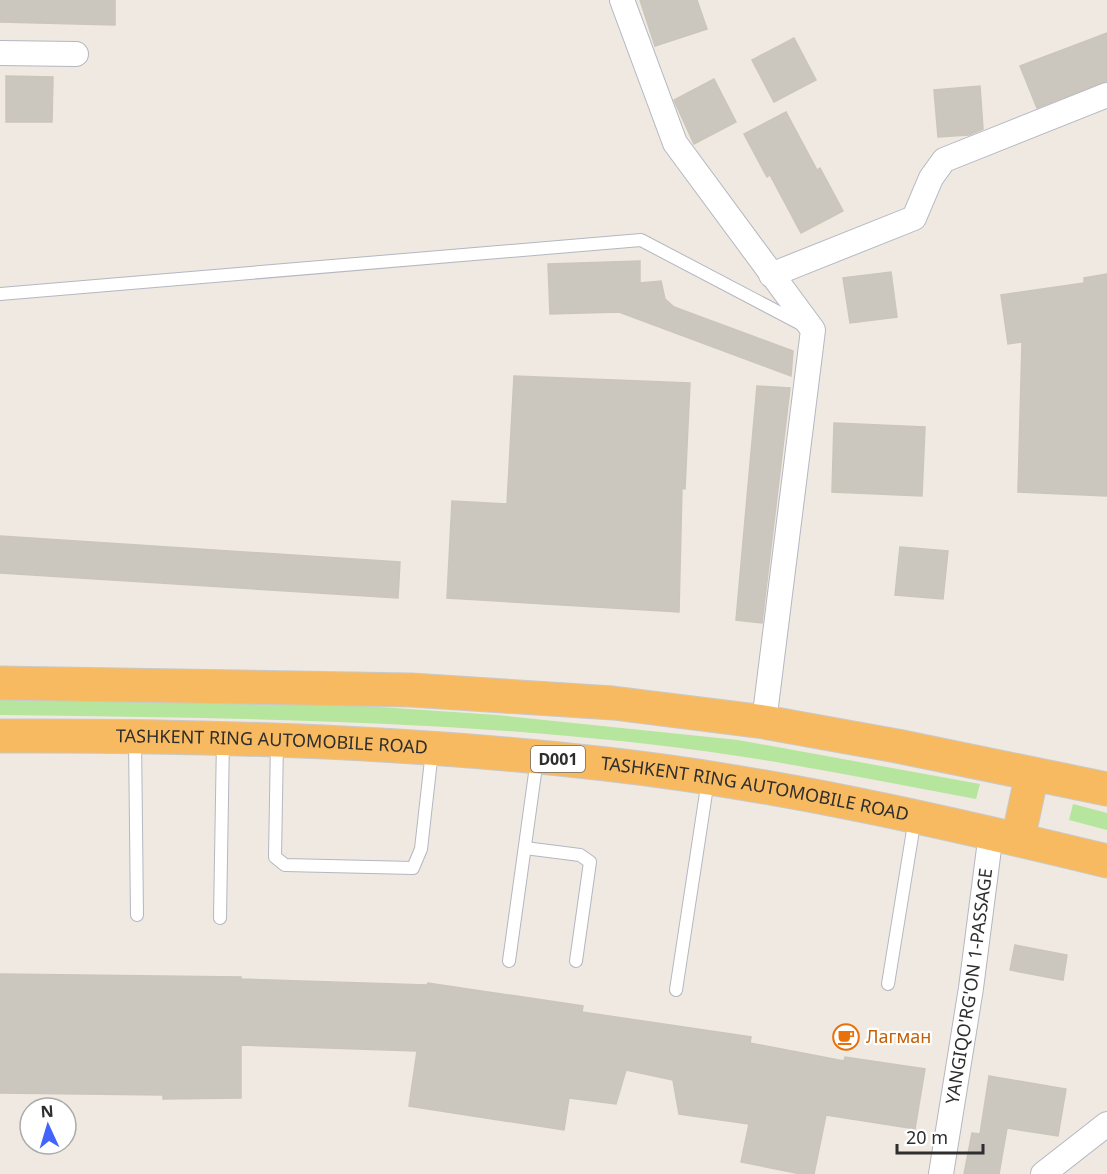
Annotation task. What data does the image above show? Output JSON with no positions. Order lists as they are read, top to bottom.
{
  "streets": {
    "highway": ["TASHKENT RING AUTOMOBILE ROAD", "D001"],
    "street": ["YANGIQO'RG'ON 1-PASSAGE"]
  },
  "crossings": [
    ["TASHKENT RING AUTOMOBILE ROAD", "YANGIQO'RG'ON 1-PASSAGE"]
  ],
  "places": {
    "cafe": ["Лагман"]
  },
  "scale_bar": "20 m",
  "north": "top"
}
